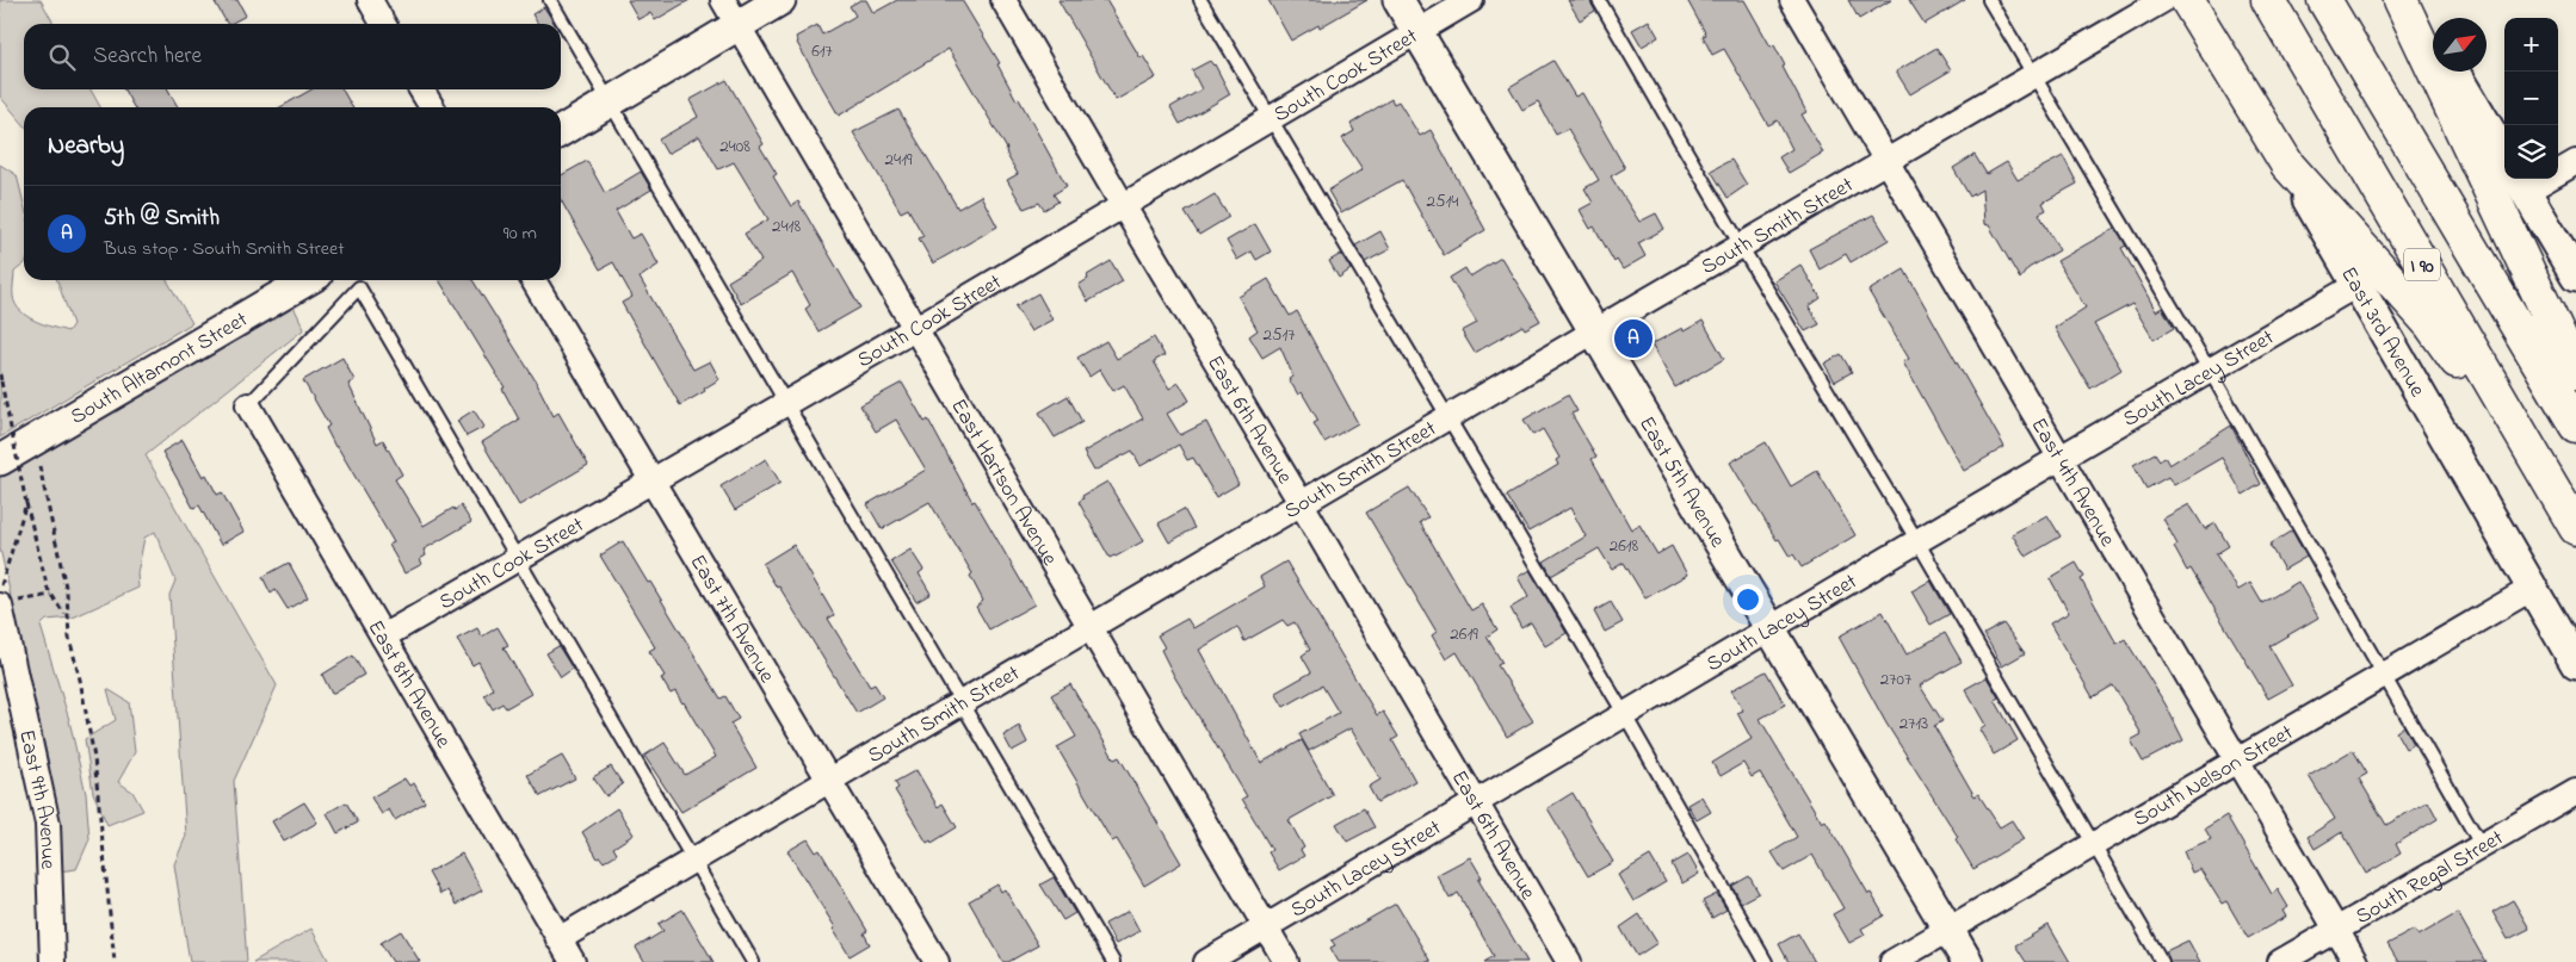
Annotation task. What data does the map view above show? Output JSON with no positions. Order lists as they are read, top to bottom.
{
  "streets": {
    "main road": ["I 90", "East 3rd Avenue"],
    "street": [
      "South Cook Street",
      "South Smith Street",
      "South Altamont Street",
      "South Lacey Street",
      "East 6th Avenue",
      "East Hartson Avenue",
      "East 5th Avenue",
      "East 4th Avenue",
      "East 7th Avenue",
      "East 8th Avenue",
      "South Nelson Street",
      "East 9th Avenue",
      "South Regal Street"
    ]
  },
  "crossings": [
    ["South Cook Street", "East 6th Avenue"],
    ["South Cook Street", "East Hartson Avenue"],
    ["South Cook Street", "East 5th Avenue"],
    ["South Cook Street", "East 7th Avenue"],
    ["South Cook Street", "East 8th Avenue"],
    ["South Smith Street", "East 6th Avenue"],
    ["South Smith Street", "East Hartson Avenue"],
    ["South Smith Street", "East 5th Avenue"],
    ["South Smith Street", "East 4th Avenue"],
    ["South Smith Street", "East 7th Avenue"],
    ["South Smith Street", "East 8th Avenue"],
    ["East 3rd Avenue", "South Lacey Street"],
    ["East 3rd Avenue", "South Nelson Street"],
    ["South Lacey Street", "East 6th Avenue"],
    ["South Lacey Street", "East Hartson Avenue"],
    ["South Lacey Street", "East 5th Avenue"],
    ["South Lacey Street", "East 4th Avenue"],
    ["East 5th Avenue", "South Nelson Street"],
    ["East 4th Avenue", "South Nelson Street"],
    ["East 4th Avenue", "South Regal Street"]
  ],
  "house_numbers": [
    "617",
    "2408",
    "2419",
    "2514",
    "2418",
    "2517",
    "2618",
    "2619",
    "2707",
    "2713"
  ],
  "north": "top right",
  "page": {
    "map_buttons": ["+", "−"],
    "search": "Search here",
    "heading": "Nearby",
    "list": [
      {
        "mark": "A",
        "name": "5th @ Smith",
        "note": "Bus stop · South Smith Street",
        "value": "90 m"
      }
    ],
    "pins": "A"
  }
}
